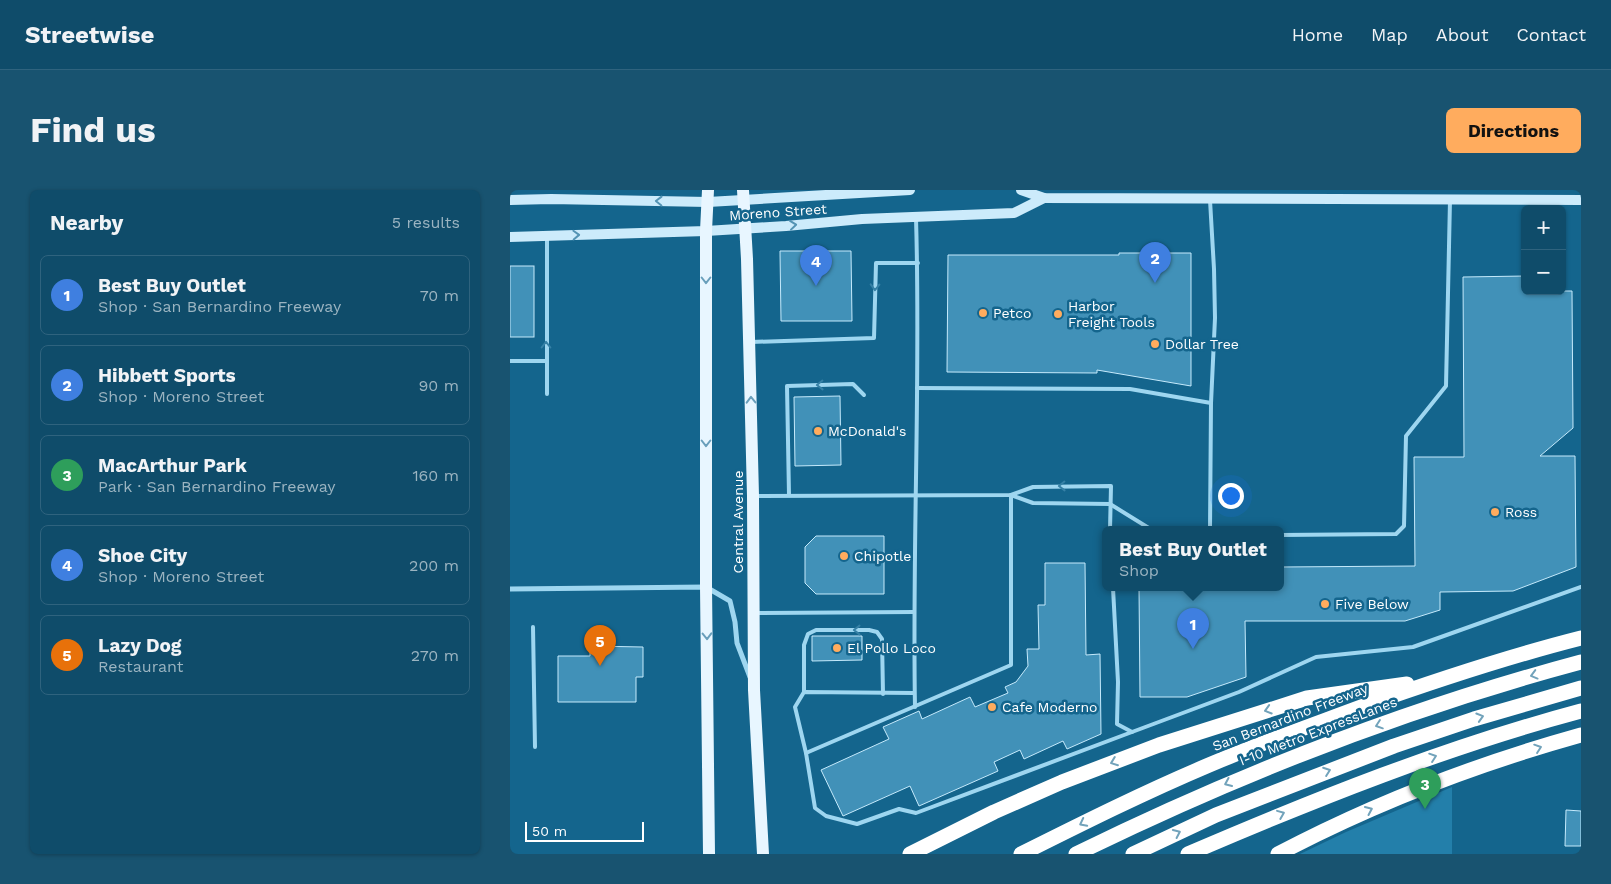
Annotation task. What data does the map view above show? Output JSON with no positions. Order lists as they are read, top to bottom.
{
  "streets": {
    "highway": ["San Bernardino Freeway", "I-10 Metro ExpressLanes"],
    "main road": ["Central Avenue"],
    "street": ["Moreno Street"]
  },
  "crossings": [
    ["Moreno Street", "Central Avenue"]
  ],
  "places": [
    "Petco",
    "Harbor Freight Tools",
    "Dollar Tree",
    "McDonald's",
    "Ross",
    "Chipotle",
    "Five Below",
    "El Pollo Loco",
    "Cafe Moderno"
  ],
  "scale_bar": "50 m",
  "page": {
    "header": "Streetwise",
    "nav": [
      "Home",
      "Map",
      "About",
      "Contact"
    ],
    "buttons": "Directions",
    "title": "Find us",
    "heading": ["Nearby", "5 results"],
    "map_buttons": ["+", "−"],
    "pins": [
      "2",
      "4",
      "1",
      "5",
      "3"
    ],
    "list": [
      {
        "mark": "1",
        "name": "Best Buy Outlet",
        "note": "Shop · San Bernardino Freeway",
        "value": "70 m"
      },
      {
        "mark": "2",
        "name": "Hibbett Sports",
        "note": "Shop · Moreno Street",
        "value": "90 m"
      },
      {
        "mark": "3",
        "name": "MacArthur Park",
        "note": "Park · San Bernardino Freeway",
        "value": "160 m"
      },
      {
        "mark": "4",
        "name": "Shoe City",
        "note": "Shop · Moreno Street",
        "value": "200 m"
      },
      {
        "mark": "5",
        "name": "Lazy Dog",
        "note": "Restaurant",
        "value": "270 m"
      }
    ],
    "popup": ["Best Buy Outlet", "Shop"],
    "scale": "50 m"
  }
}
